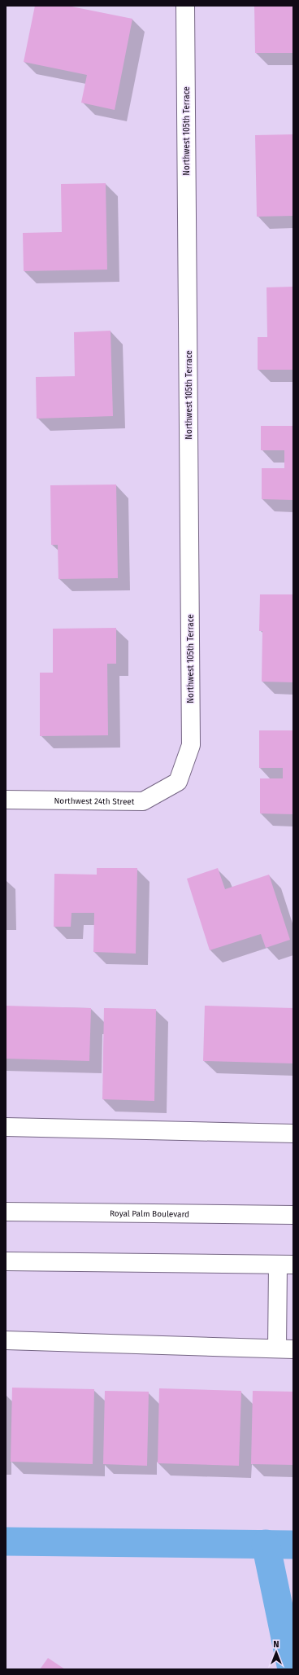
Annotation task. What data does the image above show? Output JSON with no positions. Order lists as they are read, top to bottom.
{
  "streets": {
    "street": ["Northwest 105th Terrace", "Northwest 24th Street", "Royal Palm Boulevard"]
  },
  "crossings": [
    ["Northwest 105th Terrace", "Northwest 24th Street"]
  ],
  "north": "top"
}
